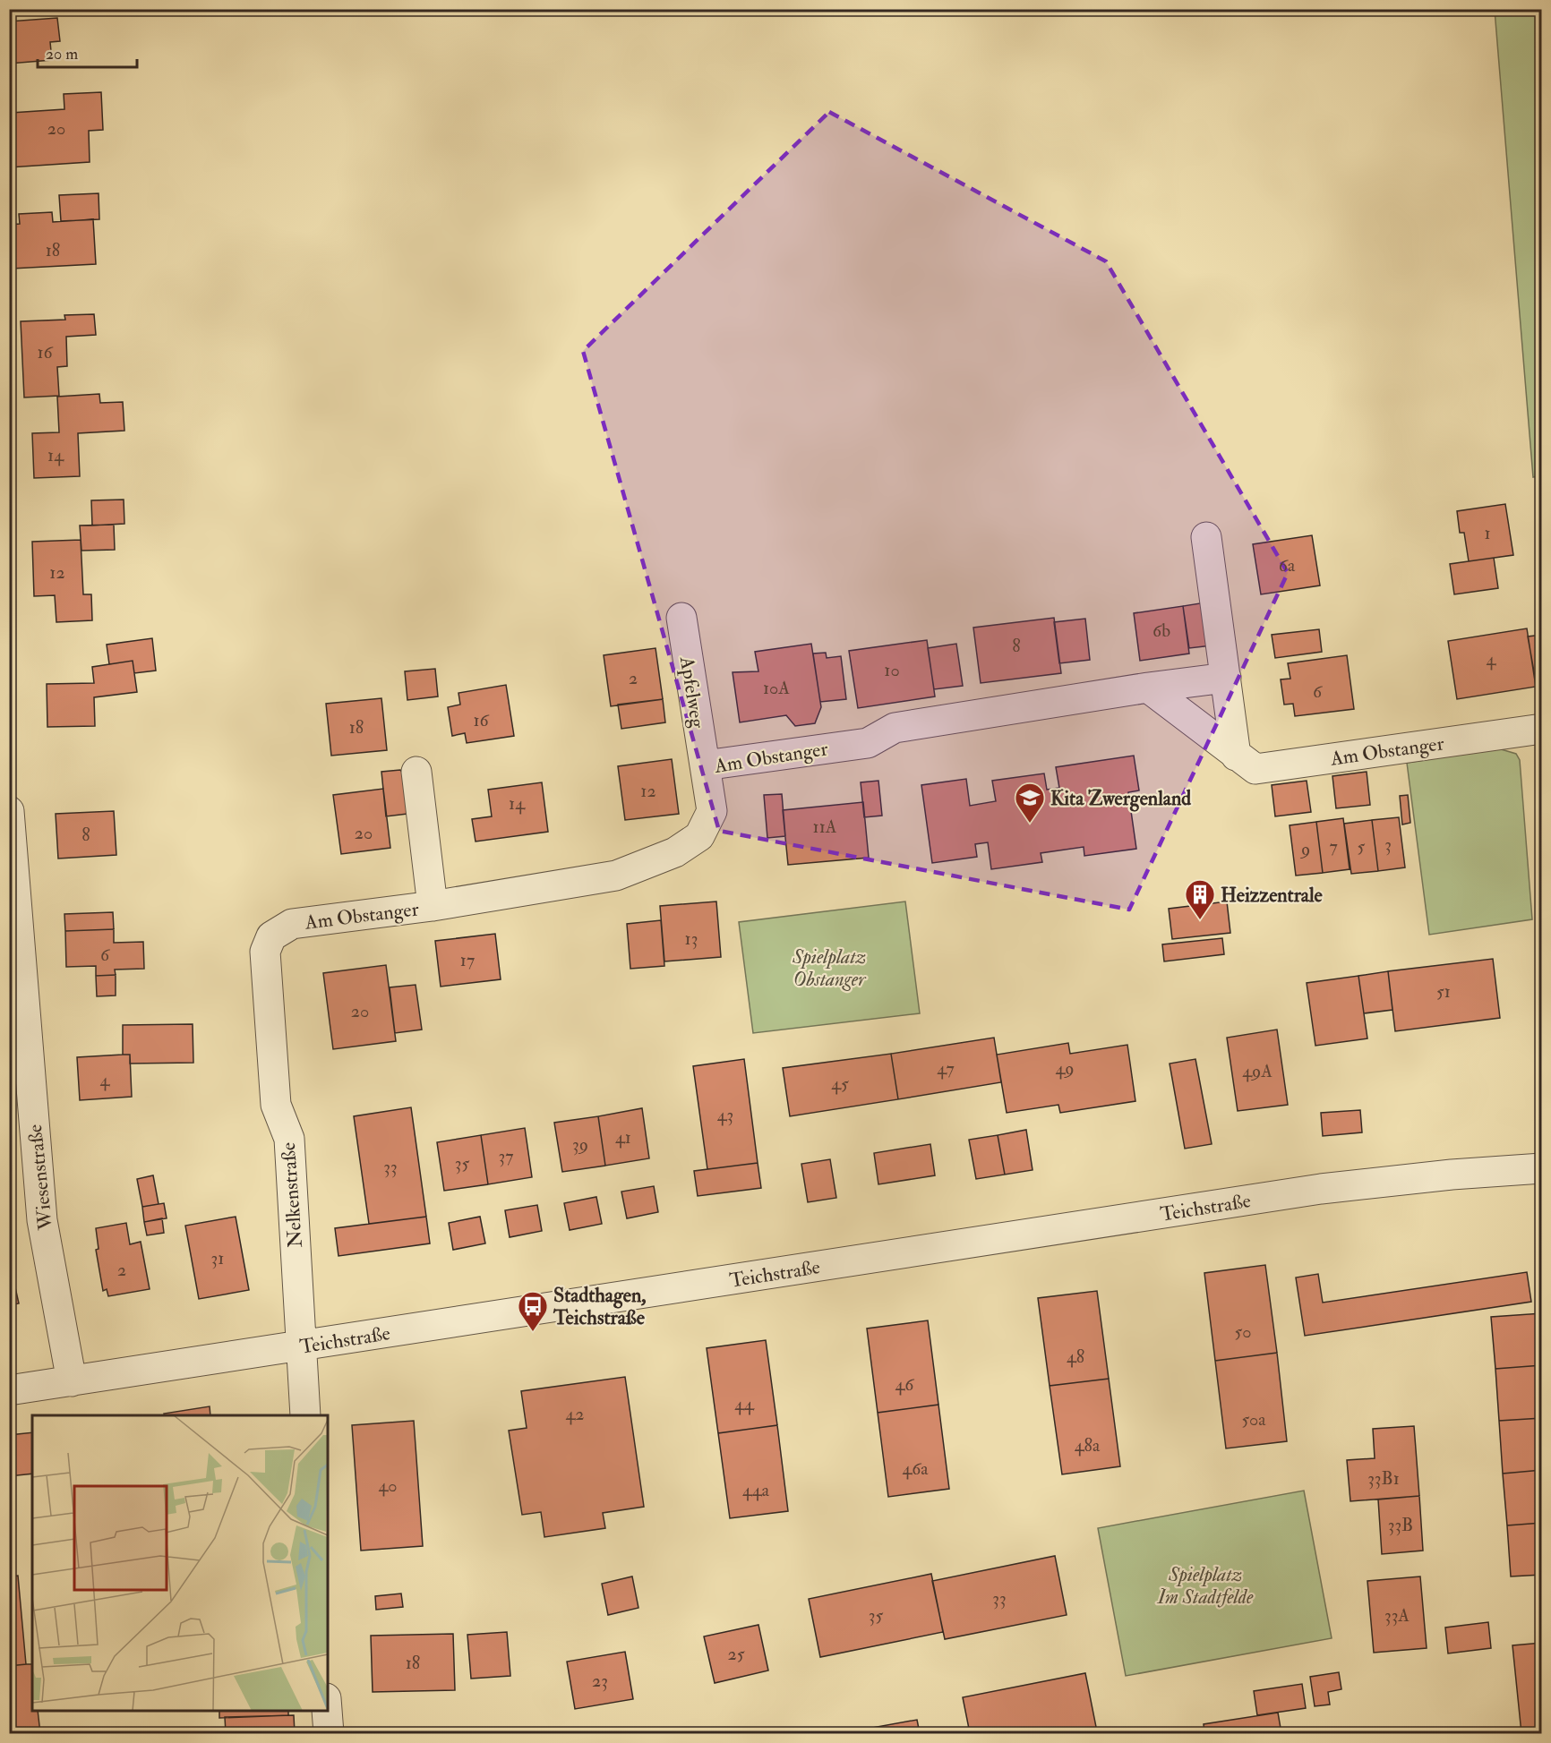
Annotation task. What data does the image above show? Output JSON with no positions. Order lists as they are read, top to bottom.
{
  "streets": {
    "street": [
      "Apfelweg",
      "Am Obstanger",
      "Wiesenstraße",
      "Nelkenstraße",
      "Teichstraße"
    ]
  },
  "crossings": [
    ["Apfelweg", "Am Obstanger"],
    ["Am Obstanger", "Nelkenstraße"],
    ["Wiesenstraße", "Teichstraße"],
    ["Nelkenstraße", "Teichstraße"]
  ],
  "parks": ["Spielplatz Obstanger", "Spielplatz Im Stadtfelde"],
  "places": {
    "school or university": ["Kita Zwergenland"],
    "building": ["Heizzentrale"],
    "bus stop": ["Stadthagen, Teichstraße"]
  },
  "house_numbers": [
    "20",
    "18",
    "16",
    "14",
    "1",
    "6a",
    "12",
    "6b",
    "8",
    "4",
    "10",
    "2",
    "10A",
    "6",
    "16",
    "18",
    "12",
    "14",
    "11A",
    "20",
    "8",
    "3",
    "7",
    "5",
    "9",
    "13",
    "6",
    "17",
    "51",
    "20",
    "47",
    "49",
    "49A",
    "4",
    "45",
    "43",
    "41",
    "39",
    "37",
    "35",
    "33",
    "31",
    "2",
    "50",
    "48",
    "46",
    "44",
    "42",
    "50a",
    "48a",
    "46a",
    "33B1",
    "40",
    "44a",
    "33B",
    "33",
    "35",
    "33A",
    "25",
    "18",
    "23"
  ],
  "scale_bar": "20 m"
}
